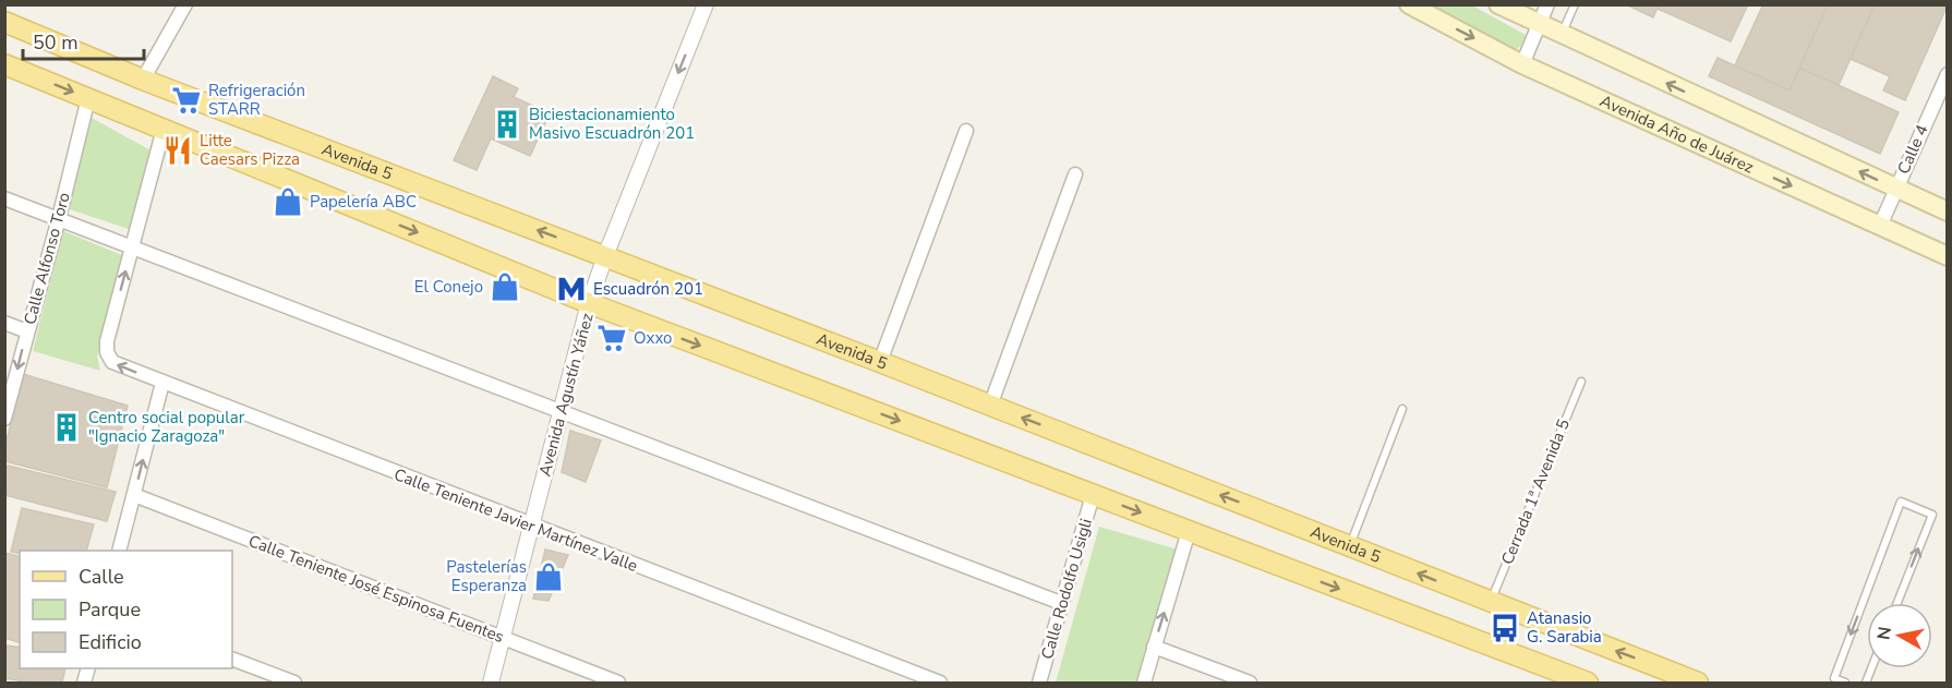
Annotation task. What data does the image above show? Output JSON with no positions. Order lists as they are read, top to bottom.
{
  "streets": {
    "main road": ["Avenida Año de Juárez", "Avenida 5"],
    "street": [
      "Calle 4",
      "Calle Alfonso Toro",
      "Avenida Agustín Yáñez",
      "Calle Teniente Javier Martínez Valle",
      "Calle Teniente José Espinosa Fuentes",
      "Calle Rodolfo Usigli"
    ],
    "lane": ["Cerrada 1ª Avenida 5"]
  },
  "crossings": [
    ["Avenida Año de Juárez", "Calle 4"],
    ["Avenida 5", "Avenida Agustín Yáñez"],
    ["Avenida 5", "Cerrada 1ª Avenida 5"],
    ["Avenida Agustín Yáñez", "Calle Teniente Javier Martínez Valle"],
    ["Avenida Agustín Yáñez", "Calle Teniente José Espinosa Fuentes"]
  ],
  "one_way": ["Avenida Agustín Yáñez"],
  "places": {
    "supermarket": ["Refrigeración STARR", "Oxxo"],
    "building": ["Biciestacionamiento Masivo Escuadrón 201", "Centro social popular \"Ignacio Zaragoza\""],
    "restaurant": ["Litte Caesars Pizza"],
    "shop": ["Papelería ABC", "El Conejo", "Pastelerías Esperanza"],
    "metro station": ["Escuadrón 201"],
    "bus stop": ["Atanasio G. Sarabia"]
  },
  "legend": ["Calle", "Parque", "Edificio"],
  "scale_bar": "50 m",
  "north": "left"
}
